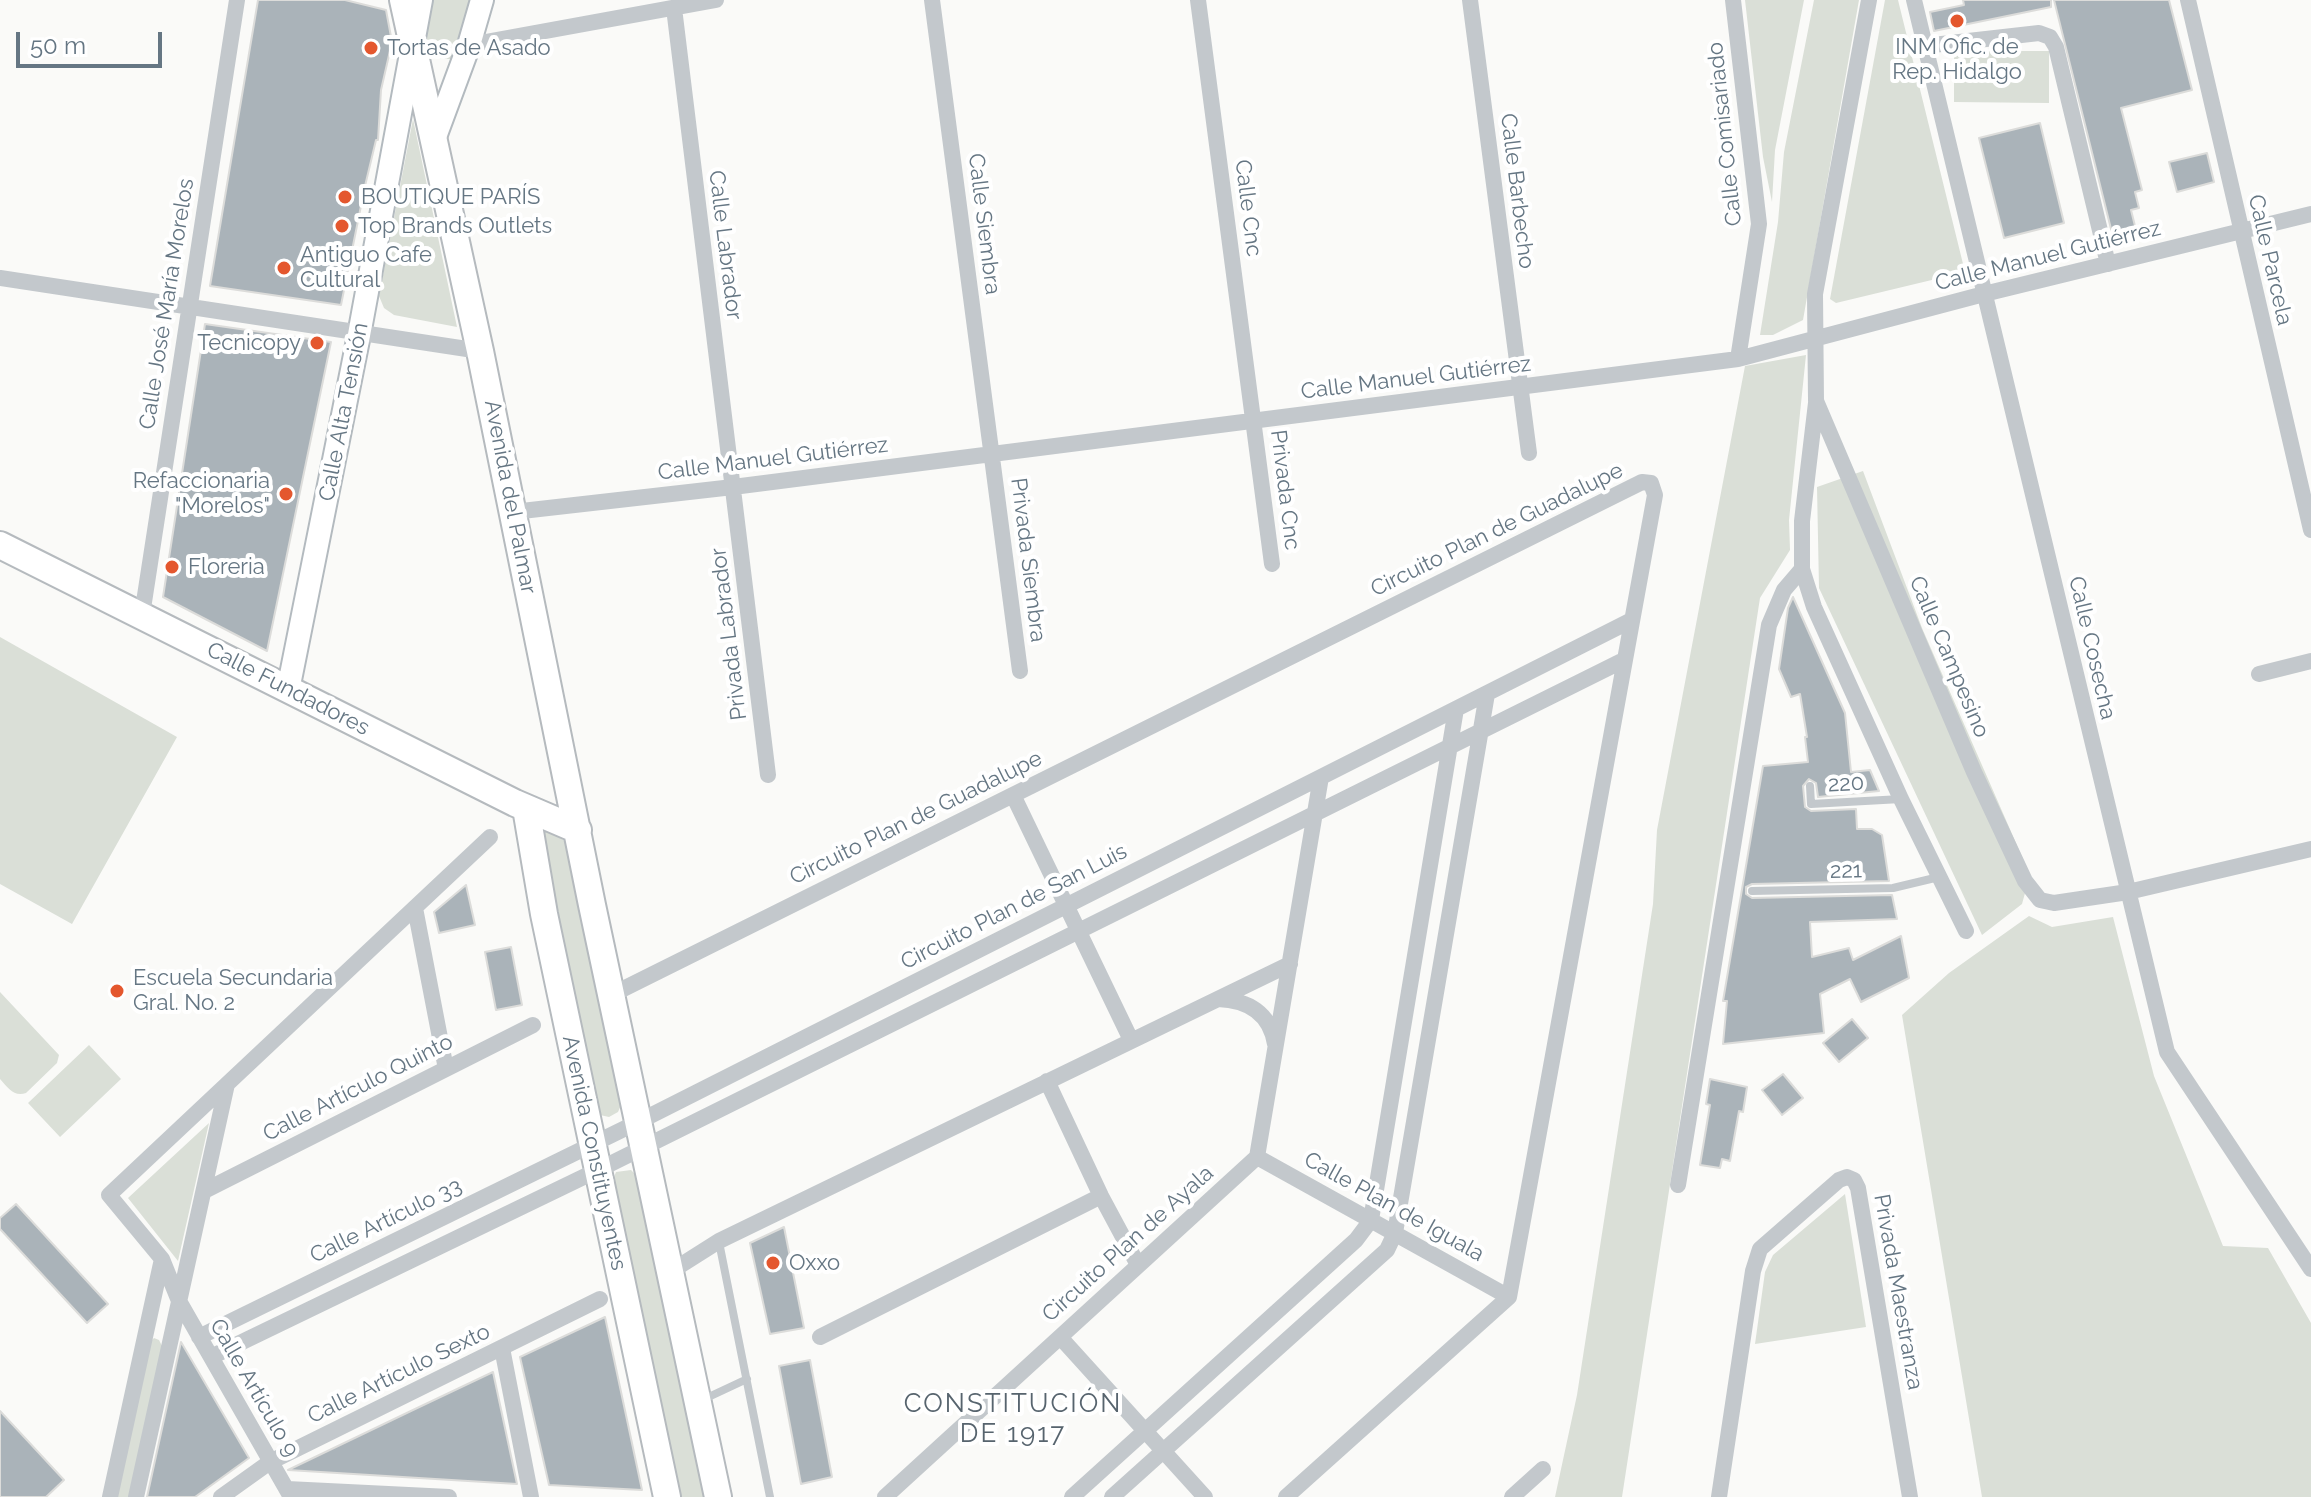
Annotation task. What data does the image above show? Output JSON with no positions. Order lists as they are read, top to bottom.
{
  "streets": {
    "main road": ["Avenida del Palmar", "Calle Fundadores", "Avenida Constituyentes"],
    "street": [
      "Calle Comisariado",
      "Calle Barbecho",
      "Calle Cnc",
      "Calle Siembra",
      "Calle Labrador",
      "Calle Manuel Gutiérrez",
      "Calle Parcela",
      "Calle José María Morelos",
      "Calle Alta Tensión",
      "Privada Cnc",
      "Circuito Plan de Guadalupe",
      "Privada Siembra",
      "Privada Labrador",
      "Calle Cosecha",
      "Calle Campesino",
      "Circuito Plan de San Luis",
      "Calle Artículo Quinto",
      "Calle Plan de Iguala",
      "Calle Artículo 33",
      "Circuito Plan de Ayala",
      "Privada Maestranza",
      "Calle Artículo Sexto",
      "Calle Artículo 9"
    ],
    "lane": ["220", "221"]
  },
  "crossings": [
    ["Calle Comisariado", "Calle Manuel Gutiérrez"],
    ["Calle Barbecho", "Calle Manuel Gutiérrez"],
    ["Calle Cnc", "Calle Manuel Gutiérrez"],
    ["Calle Cnc", "Privada Cnc"],
    ["Calle Siembra", "Calle Manuel Gutiérrez"],
    ["Calle Siembra", "Privada Siembra"],
    ["Calle Labrador", "Calle Manuel Gutiérrez"],
    ["Calle Labrador", "Privada Labrador"],
    ["Calle Manuel Gutiérrez", "Calle Parcela"],
    ["Calle Manuel Gutiérrez", "Privada Cnc"],
    ["Calle Manuel Gutiérrez", "Avenida del Palmar"],
    ["Calle Manuel Gutiérrez", "Privada Siembra"],
    ["Calle Manuel Gutiérrez", "Privada Labrador"],
    ["Calle Manuel Gutiérrez", "Calle Cosecha"],
    ["Calle Manuel Gutiérrez", "Calle Campesino"],
    ["Calle José María Morelos", "Calle Fundadores"],
    ["Calle Alta Tensión", "Avenida del Palmar"],
    ["Calle Alta Tensión", "Calle Fundadores"],
    ["Avenida del Palmar", "Circuito Plan de Guadalupe"],
    ["Avenida del Palmar", "Calle Fundadores"],
    ["Circuito Plan de Guadalupe", "Circuito Plan de San Luis"],
    ["Circuito Plan de Guadalupe", "Calle Plan de Iguala"],
    ["Calle Cosecha", "Calle Campesino"],
    ["Calle Fundadores", "Avenida Constituyentes"],
    ["Circuito Plan de San Luis", "Avenida Constituyentes"],
    ["Circuito Plan de San Luis", "Calle Artículo 33"],
    ["Avenida Constituyentes", "Calle Artículo 33"],
    ["Calle Plan de Iguala", "Circuito Plan de Ayala"],
    ["Calle Artículo 33", "Calle Artículo 9"],
    ["Calle Artículo Sexto", "Calle Artículo 9"]
  ],
  "districts": ["CONSTITUCIÓN DE 1917"],
  "places": [
    "INM Ofic. de Rep. Hidalgo",
    "Tortas de Asado",
    "BOUTIQUE PARÍS",
    "Top Brands Outlets",
    "Antiguo Cafe Cultural",
    "Tecnicopy",
    "Refaccionaria \"Morelos\"",
    "Floreria",
    "Escuela Secundaria Gral. No. 2",
    "Oxxo"
  ],
  "scale_bar": "50 m"
}
